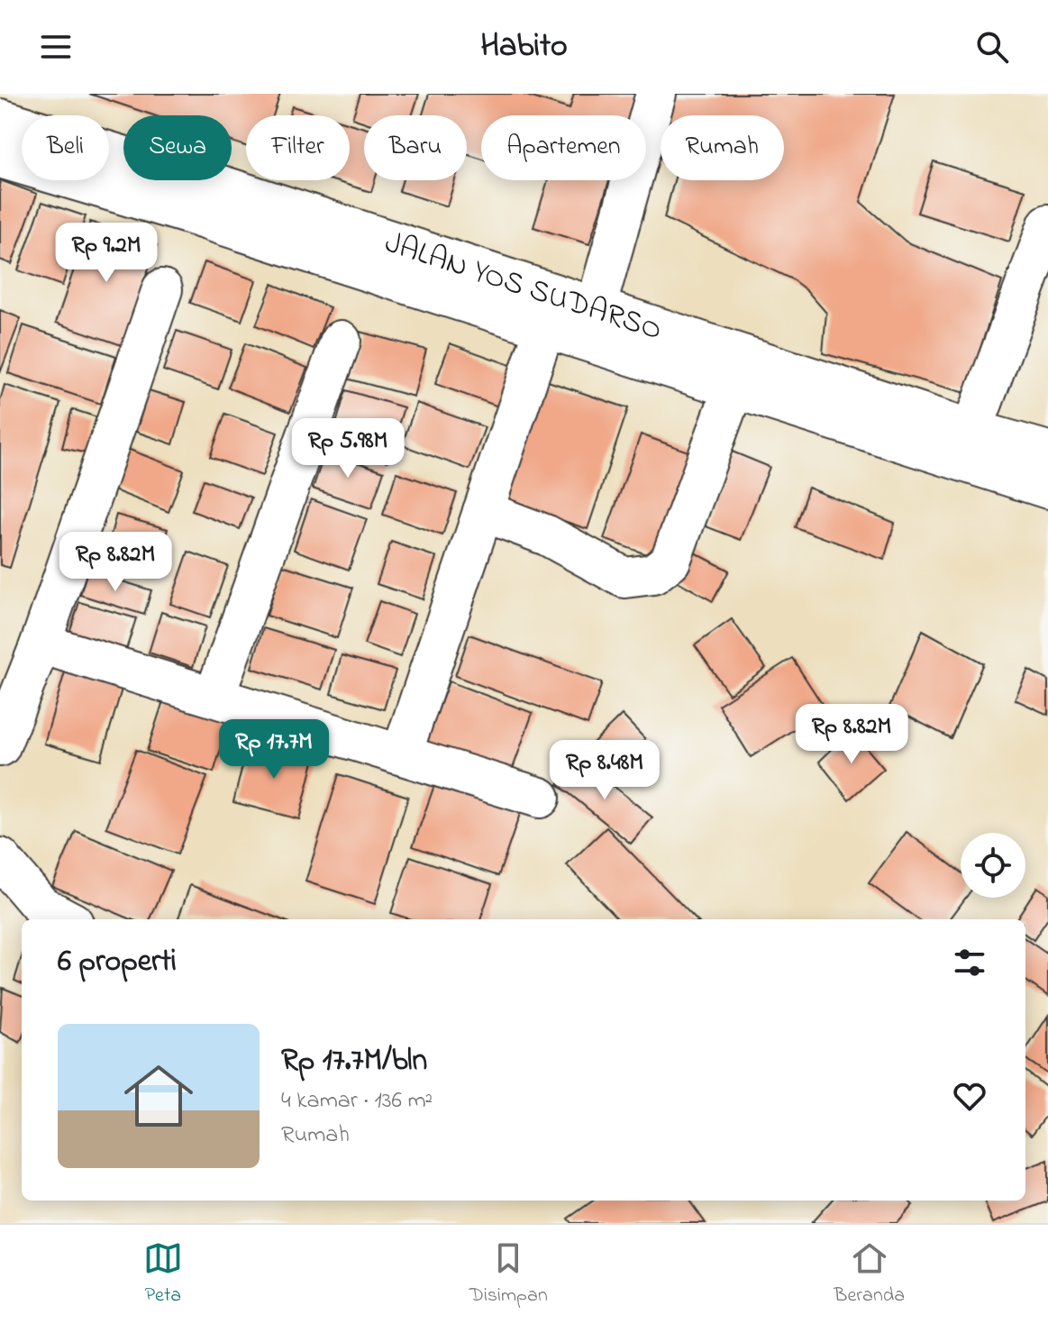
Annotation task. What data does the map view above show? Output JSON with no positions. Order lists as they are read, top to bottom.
{
  "streets": {
    "main road": ["JALAN YOS SUDARSO"]
  },
  "page": {
    "header": "Habito",
    "chip": [
      "Beli",
      "Sewa",
      "Filter",
      "Baru",
      "Apartemen",
      "Rumah"
    ],
    "price": [
      "Rp 9.2M",
      "Rp 5.98M",
      "Rp 8.82M",
      "Rp 8.82M",
      "Rp 17.7M",
      "Rp 8.48M"
    ],
    "heading": "6 properti",
    "list": [
      {
        "name": "Rp 17.7M/bln",
        "note": "4 kamar · 136 m² · Rumah"
      }
    ],
    "tabs": ["Peta", "Disimpan", "Beranda"]
  }
}
